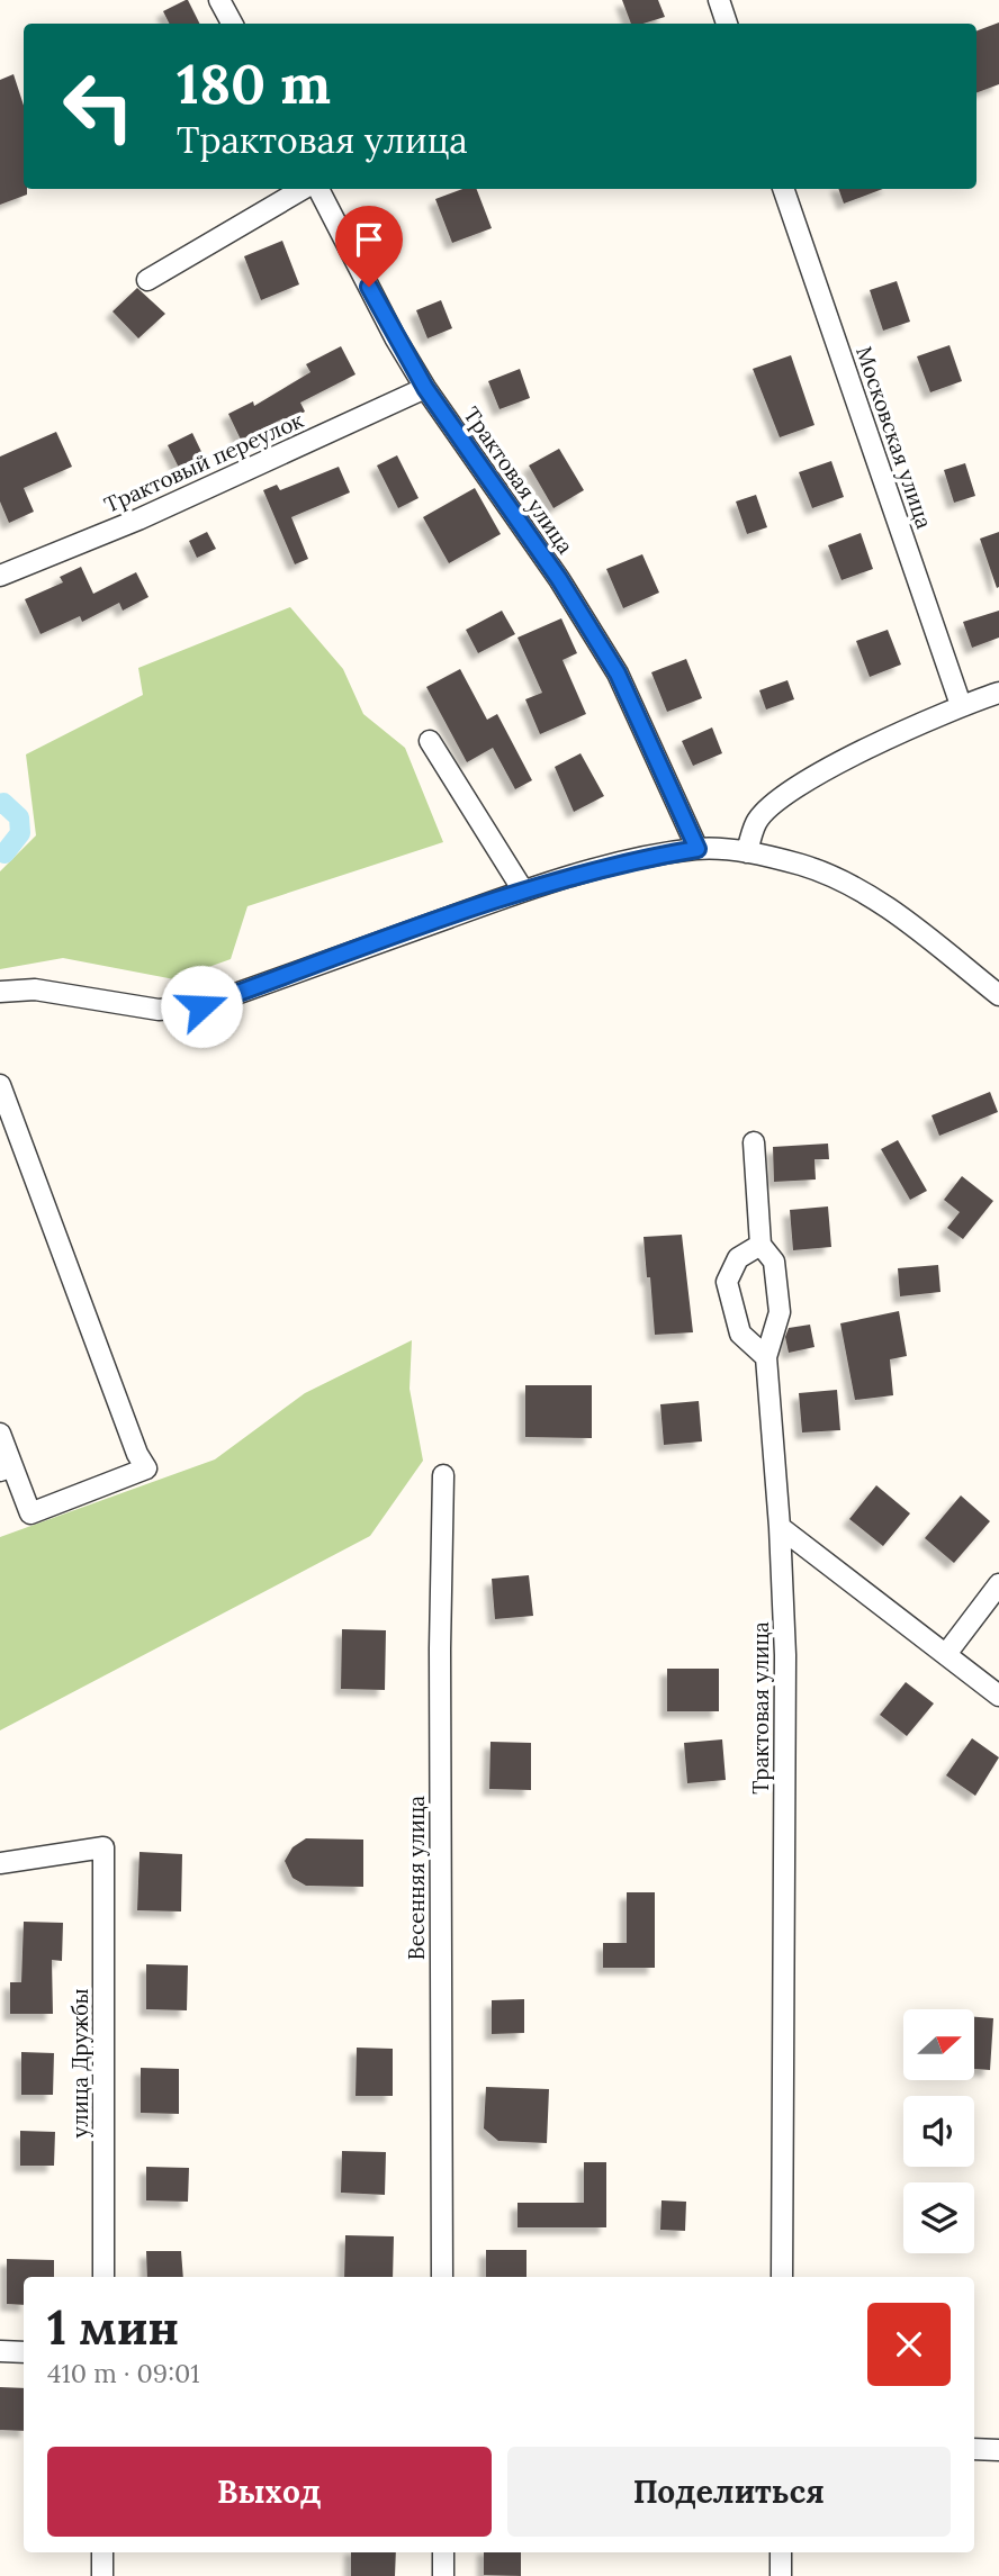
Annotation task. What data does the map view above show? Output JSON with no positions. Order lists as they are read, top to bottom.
{
  "streets": {
    "street": [
      "Московская улица",
      "Трактовый переулок",
      "Трактовая улица",
      "Весенняя улица",
      "улица Дружбы"
    ]
  },
  "crossings": [
    ["Трактовый переулок", "Трактовая улица"]
  ],
  "north": "right",
  "page": {
    "turn": ["180 m", "Трактовая улица"],
    "heading": ["1 мин", "410 m · 09:01"],
    "buttons": ["Выход", "Поделиться"]
  }
}
